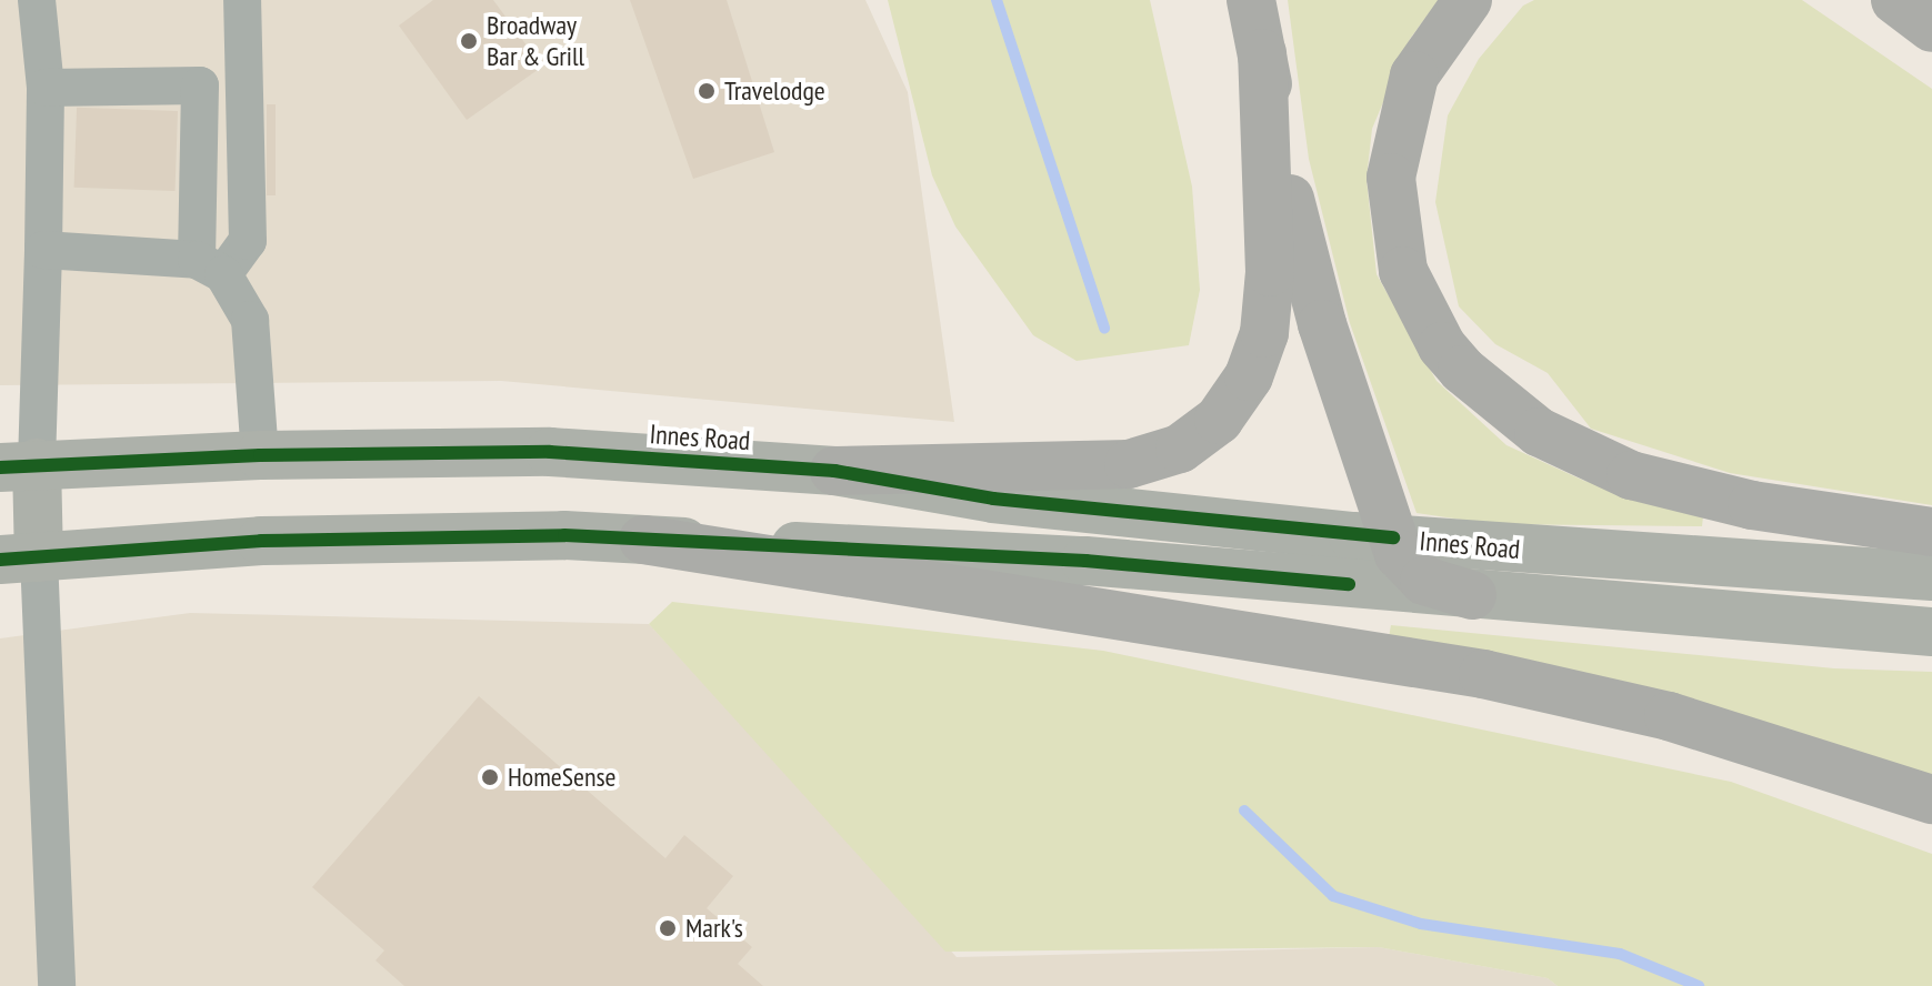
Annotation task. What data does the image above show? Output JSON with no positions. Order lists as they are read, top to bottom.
{
  "streets": {
    "main road": ["Innes Road"]
  },
  "places": [
    "Broadway Bar & Grill",
    "Travelodge",
    "HomeSense",
    "Mark's"
  ]
}
